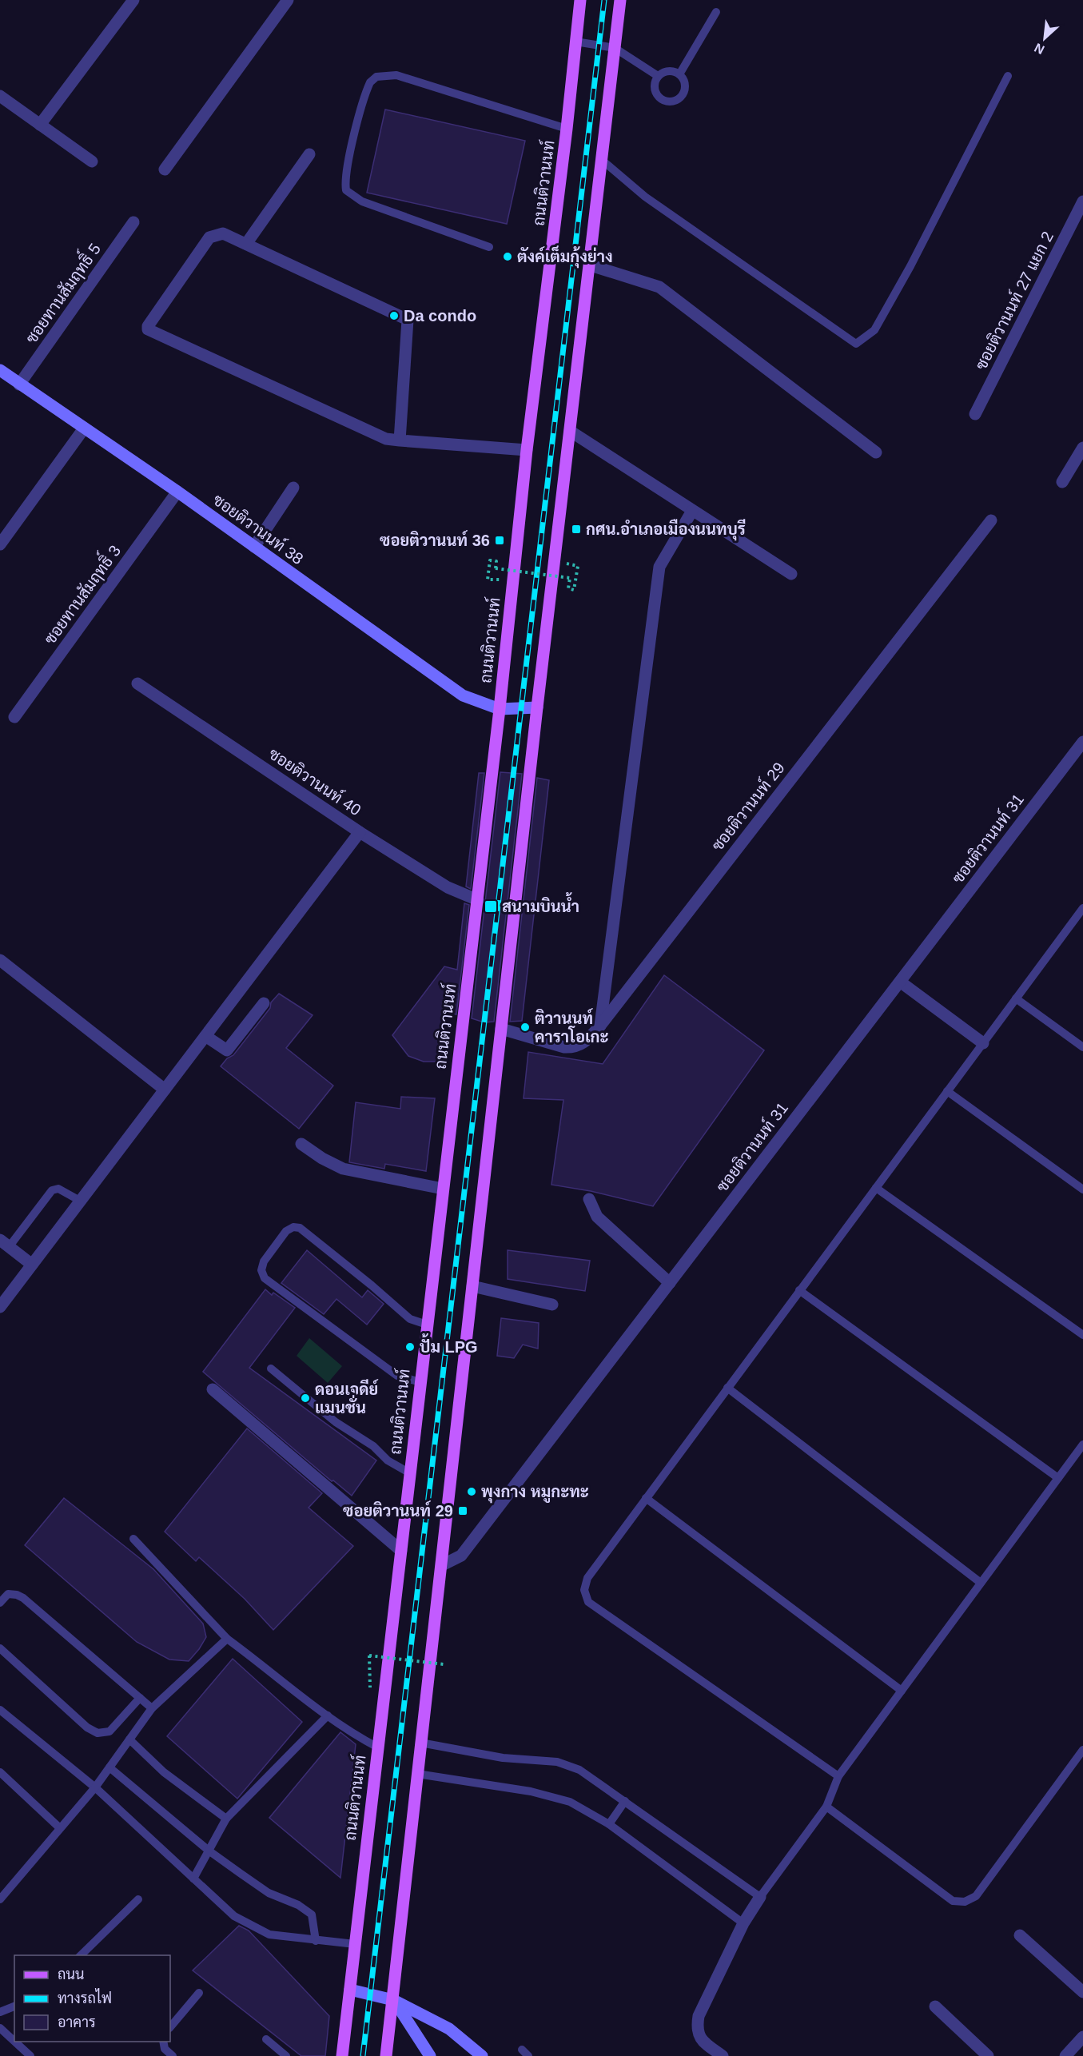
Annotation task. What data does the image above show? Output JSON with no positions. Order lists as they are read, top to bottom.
{
  "streets": {
    "main road": ["ถนนติวานนท์"],
    "street": [
      "ซอยทานสัมฤทธิ์ 5",
      "ซอยติวานนท์ 27 แยก 2",
      "ซอยติวานนท์ 38",
      "ซอยทานสัมฤทธิ์ 3",
      "ซอยติวานนท์ 40",
      "ซอยติวานนท์ 29",
      "ซอยติวานนท์ 31"
    ]
  },
  "crossings": [
    ["ถนนติวานนท์", "ซอยติวานนท์ 38"],
    ["ถนนติวานนท์", "ซอยติวานนท์ 40"],
    ["ซอยทานสัมฤทธิ์ 5", "ซอยติวานนท์ 38"],
    ["ซอยติวานนท์ 38", "ซอยทานสัมฤทธิ์ 3"]
  ],
  "places": {
    "other": [
      "ตังค์เต็มกุ้งย่าง",
      "Da condo",
      "ติวานนท์ คาราโอเกะ",
      "ปั้ม LPG",
      "ดอนเจดีย์ แมนชั่น",
      "พุงกาง หมูกะทะ"
    ],
    "transit": [
      "กศน.อำเภอเมืองนนทบุรี",
      "ซอยติวานนท์ 36",
      "สนามบินน้ำ",
      "ซอยติวานนท์ 29"
    ]
  },
  "legend": ["ถนน", "ทางรถไฟ", "อาคาร"],
  "north": "bottom left"
}
